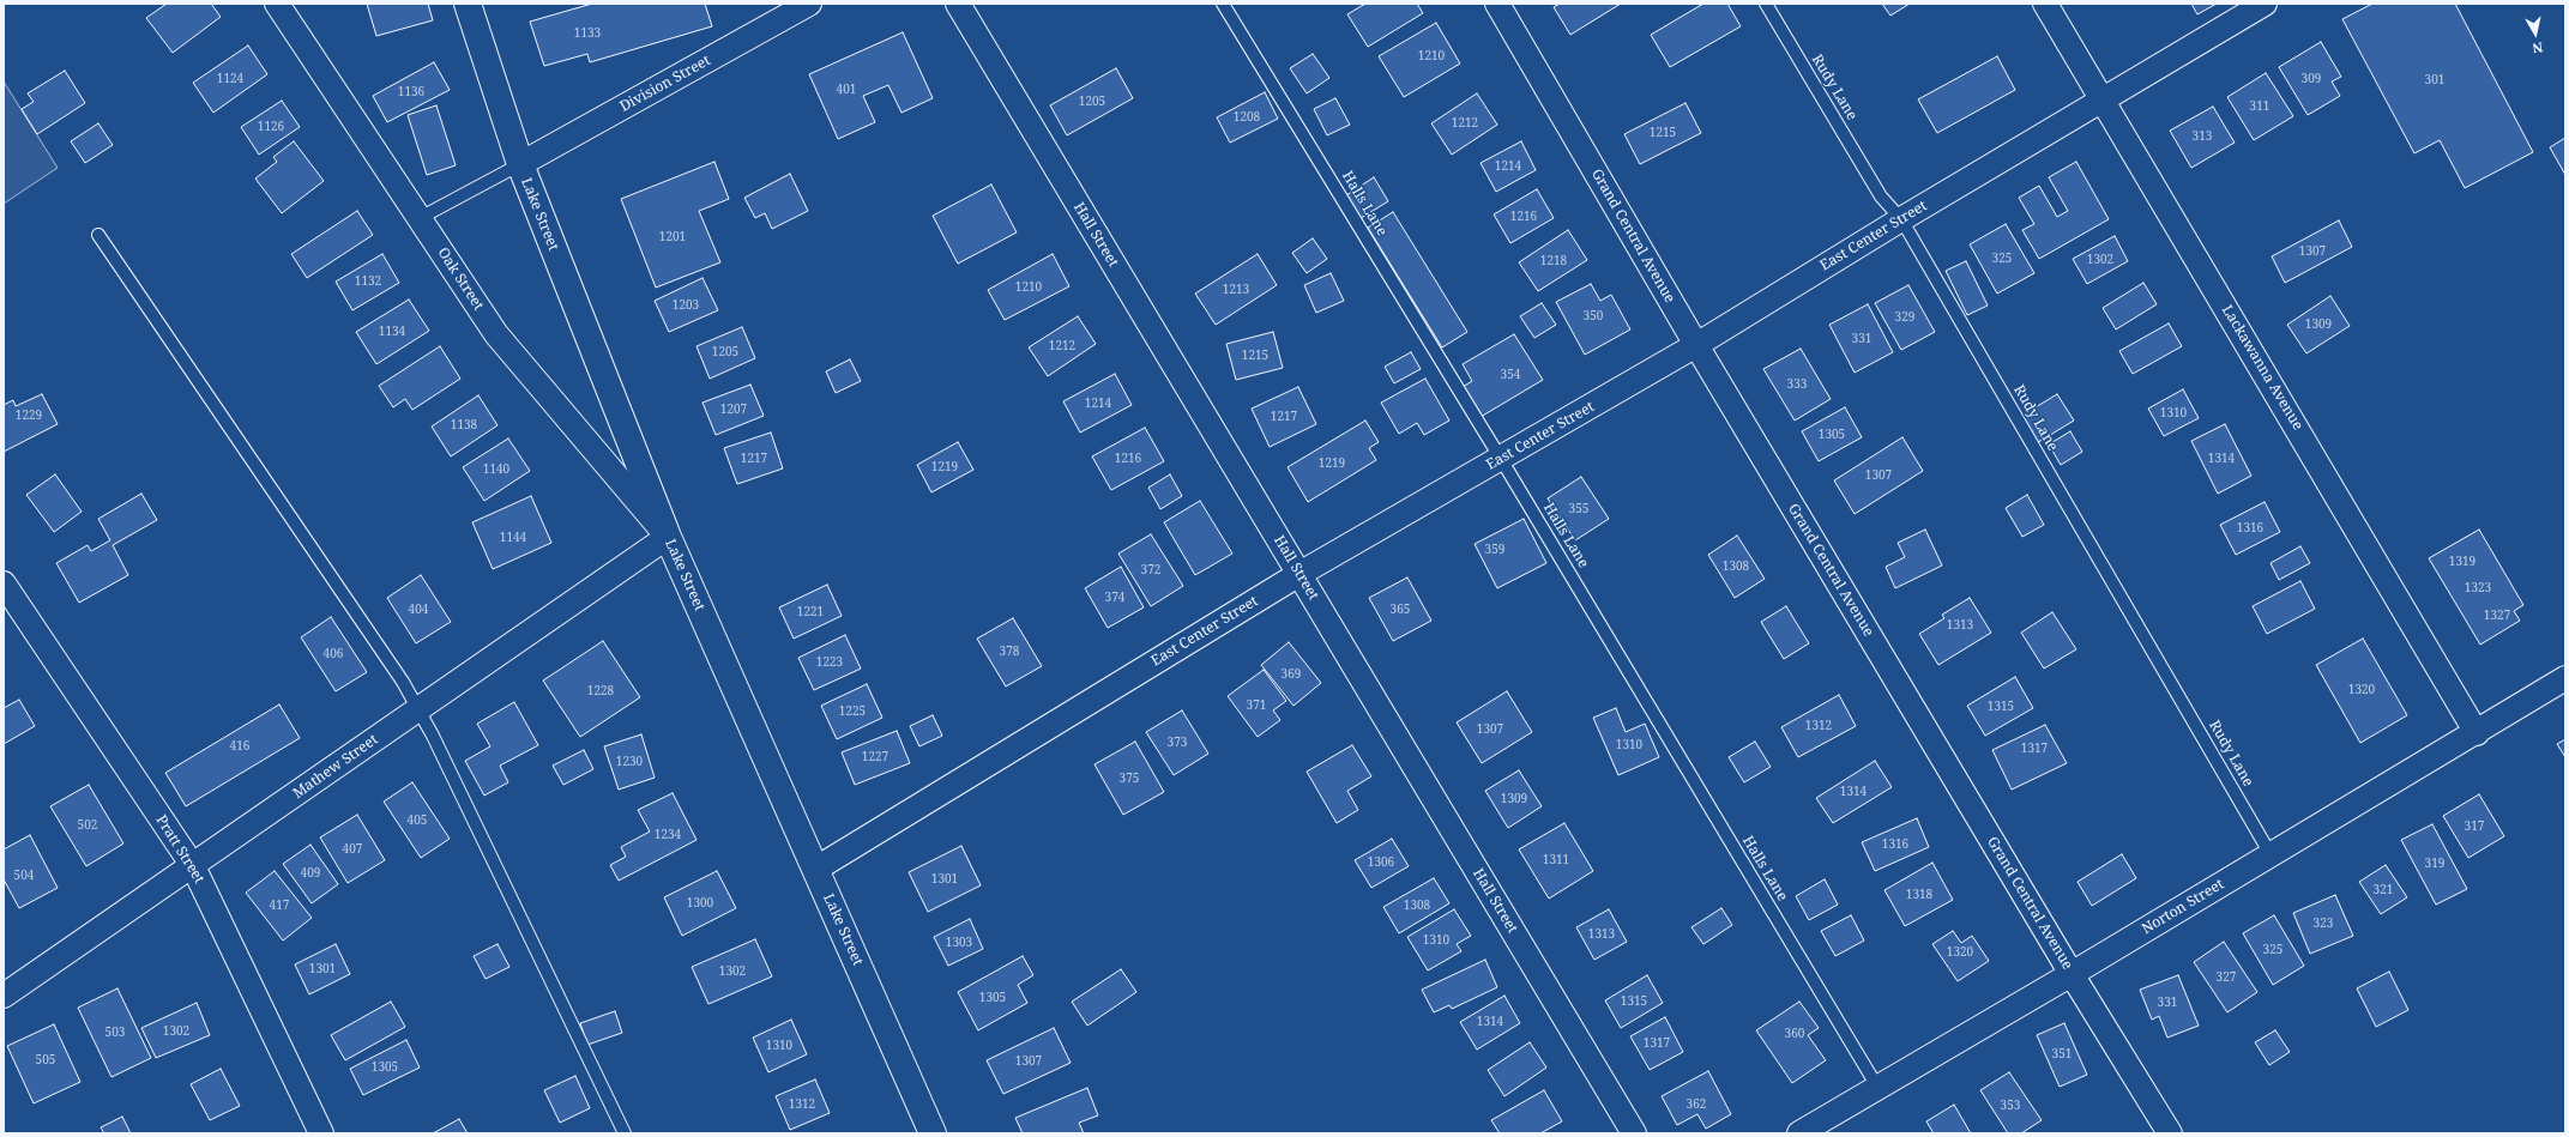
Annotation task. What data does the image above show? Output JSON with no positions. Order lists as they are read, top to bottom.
{
  "streets": {
    "main road": ["Lake Street"],
    "street": [
      "Division Street",
      "Hall Street",
      "Grand Central Avenue",
      "East Center Street",
      "Oak Street",
      "Lackawanna Avenue",
      "Mathew Street",
      "Pratt Street",
      "Norton Street"
    ],
    "lane": ["Rudy Lane", "Halls Lane"]
  },
  "crossings": [
    ["Division Street", "Lake Street"],
    ["Rudy Lane", "East Center Street"],
    ["Rudy Lane", "Norton Street"],
    ["Halls Lane", "East Center Street"],
    ["Halls Lane", "Norton Street"],
    ["Lake Street", "East Center Street"],
    ["Lake Street", "Oak Street"],
    ["Lake Street", "Mathew Street"],
    ["Hall Street", "East Center Street"],
    ["Grand Central Avenue", "East Center Street"],
    ["Grand Central Avenue", "Norton Street"],
    ["East Center Street", "Lackawanna Avenue"],
    ["Oak Street", "Mathew Street"],
    ["Lackawanna Avenue", "Norton Street"],
    ["Mathew Street", "Pratt Street"]
  ],
  "house_numbers": [
    "1133",
    "1210",
    "1124",
    "309",
    "301",
    "401",
    "1136",
    "1205",
    "311",
    "1208",
    "1212",
    "1126",
    "1215",
    "313",
    "1214",
    "1216",
    "1201",
    "1307",
    "325",
    "1302",
    "1218",
    "1132",
    "1210",
    "1213",
    "1203",
    "350",
    "329",
    "1309",
    "1134",
    "331",
    "1212",
    "1205",
    "1215",
    "354",
    "333",
    "1214",
    "1207",
    "1310",
    "1229",
    "1217",
    "1138",
    "1305",
    "1217",
    "1216",
    "1314",
    "1219",
    "1219",
    "1140",
    "1307",
    "355",
    "1316",
    "1144",
    "359",
    "1319",
    "1308",
    "372",
    "1323",
    "374",
    "404",
    "365",
    "1221",
    "1327",
    "1313",
    "378",
    "406",
    "1223",
    "369",
    "1320",
    "1228",
    "371",
    "1315",
    "1225",
    "1312",
    "1307",
    "373",
    "1310",
    "416",
    "1317",
    "1227",
    "1230",
    "375",
    "1314",
    "1309",
    "405",
    "502",
    "317",
    "1234",
    "1316",
    "407",
    "1311",
    "1306",
    "319",
    "409",
    "504",
    "1301",
    "321",
    "1318",
    "1300",
    "417",
    "1308",
    "323",
    "1313",
    "1310",
    "1303",
    "325",
    "1320",
    "1301",
    "1302",
    "327",
    "1305",
    "1315",
    "331",
    "1314",
    "1302",
    "503",
    "360",
    "1317",
    "1310",
    "351",
    "505",
    "1307",
    "1305",
    "1312",
    "362",
    "353"
  ],
  "north": "bottom"
}
